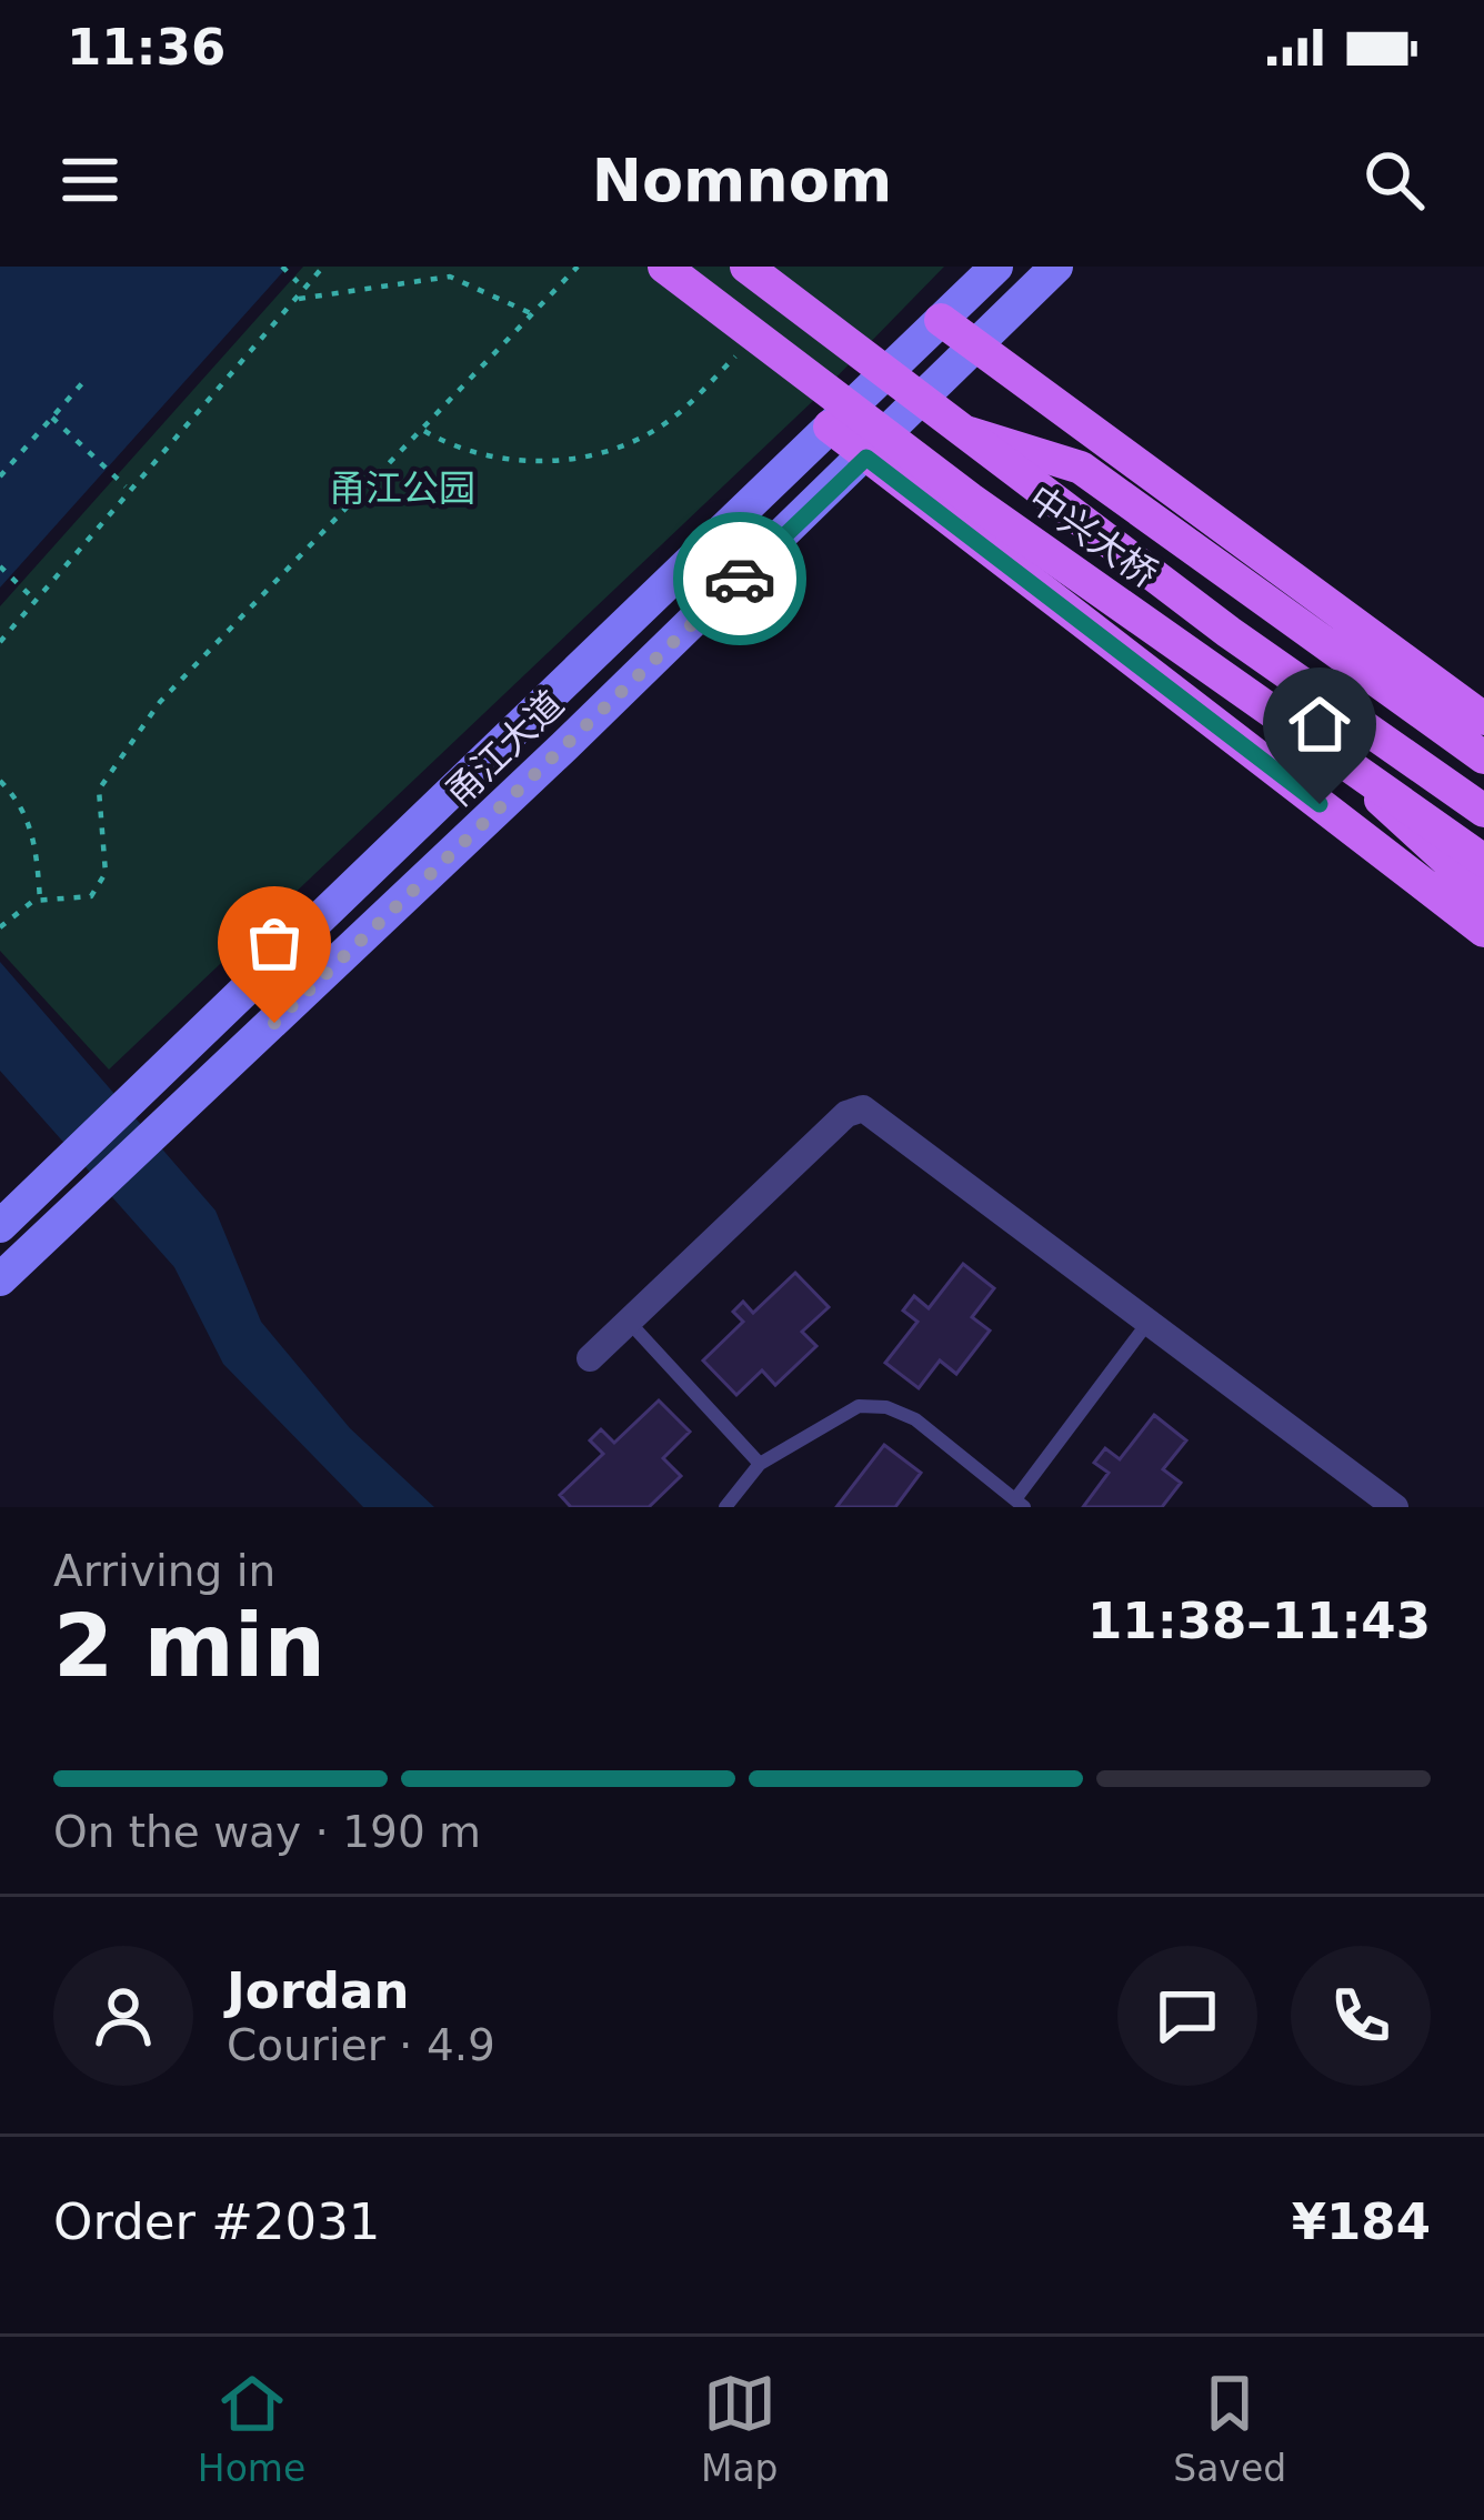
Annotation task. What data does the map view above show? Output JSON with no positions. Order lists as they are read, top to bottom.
{
  "streets": {
    "main road": ["中兴大桥", "甬江大道"]
  },
  "parks": ["甬江公园"],
  "page": {
    "status": "11:36",
    "header": "Nomnom",
    "heading": ["2 min", "Arriving in", "11:38–11:43"],
    "panel": [
      "Jordan",
      "Courier · 4.9",
      "Order #2031",
      "¥184"
    ],
    "bar": "On the way · 190 m",
    "tabs": ["Home", "Map", "Saved"]
  }
}
